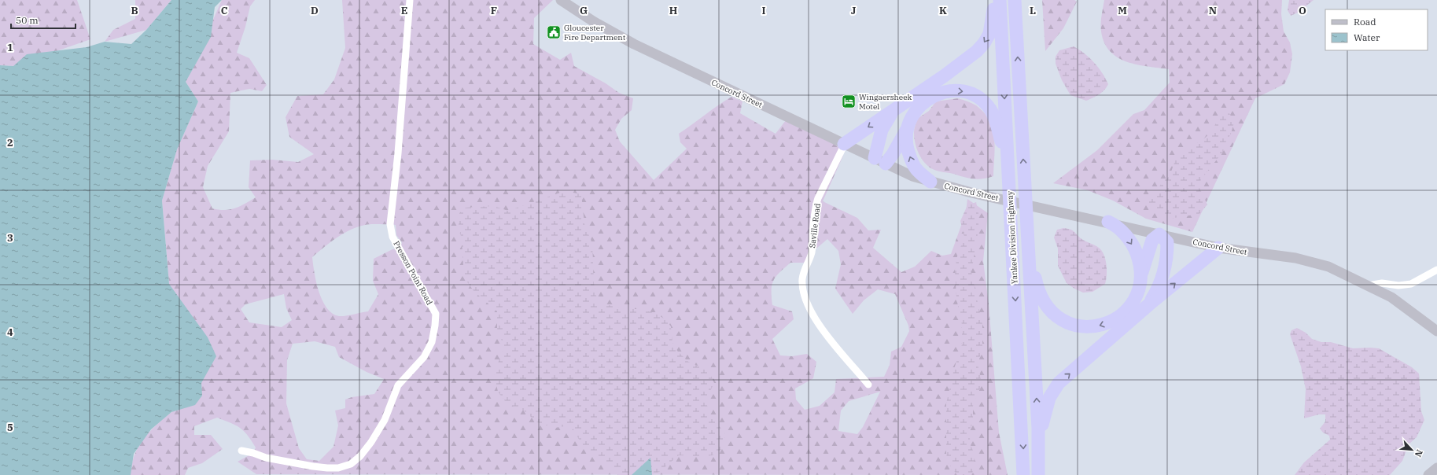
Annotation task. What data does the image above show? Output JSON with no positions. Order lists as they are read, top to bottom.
{
  "streets": {
    "highway": ["Yankee Division Highway"],
    "main road": ["Concord Street"],
    "street": ["Saville Road", "Presson Point Road"]
  },
  "crossings": [
    ["Concord Street", "Saville Road"]
  ],
  "places": {
    "public building": ["Gloucester Fire Department"],
    "hotel": ["Wingaersheek Motel"]
  },
  "legend": ["Road", "Water"],
  "scale_bar": "50 m",
  "north": "bottom right",
  "grid": {
    "columns": [
      "B",
      "C",
      "D",
      "E",
      "F",
      "G",
      "H",
      "I",
      "J",
      "K",
      "L",
      "M",
      "N",
      "O"
    ],
    "rows": [
      "1",
      "2",
      "3",
      "4",
      "5"
    ]
  }
}
